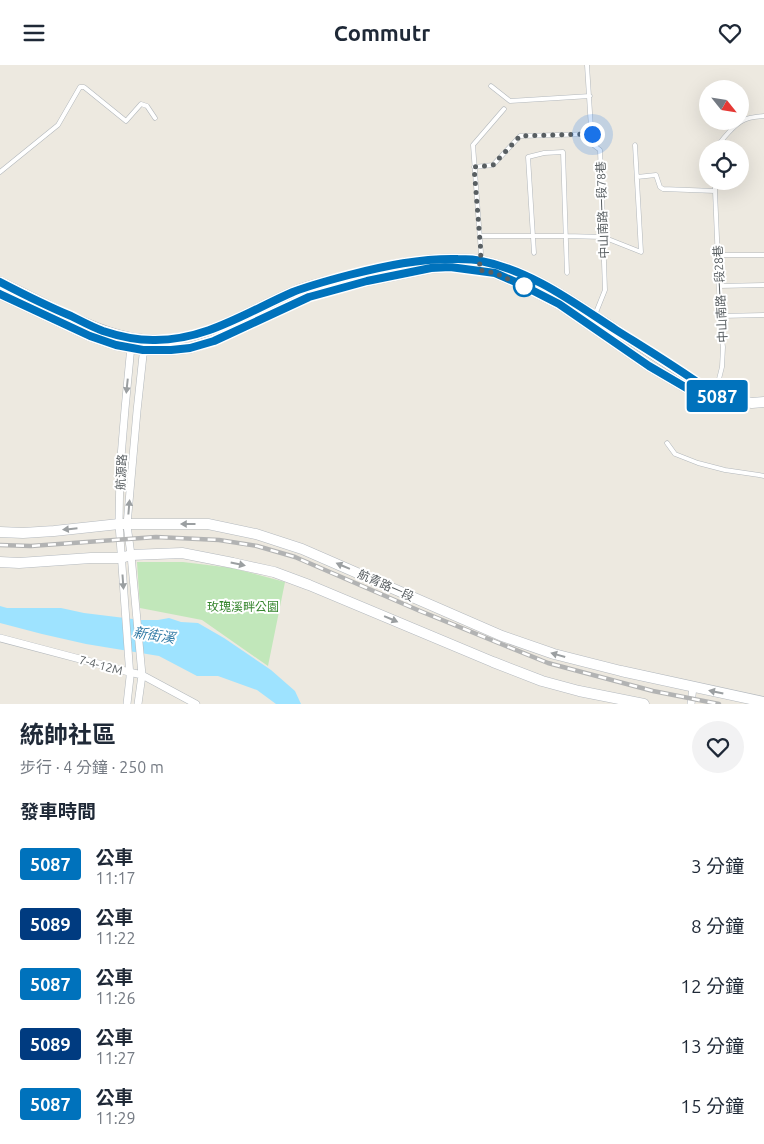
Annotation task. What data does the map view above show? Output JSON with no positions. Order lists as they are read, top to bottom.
{
  "streets": {
    "street": ["航源路", "航青路一段", "7-4-12M"],
    "lane": ["中山南路一段78巷", "中山南路一段28巷"]
  },
  "crossings": [
    ["航源路", "航青路一段"],
    ["航源路", "7-4-12M"]
  ],
  "water": ["新街溪"],
  "parks": ["玫瑰溪畔公園"],
  "lines": ["bus line 5087"],
  "north": "bottom right",
  "page": {
    "header": "Commutr",
    "on_map": "5087",
    "heading": [
      ["統帥社區", "步行 · 4 分鐘 · 250 m"],
      "發車時間"
    ],
    "list": [
      {
        "mark": "5087",
        "name": "公車",
        "note": "11:17",
        "value": "3 分鐘"
      },
      {
        "mark": "5089",
        "name": "公車",
        "note": "11:22",
        "value": "8 分鐘"
      },
      {
        "mark": "5087",
        "name": "公車",
        "note": "11:26",
        "value": "12 分鐘"
      },
      {
        "mark": "5089",
        "name": "公車",
        "note": "11:27",
        "value": "13 分鐘"
      },
      {
        "mark": "5087",
        "name": "公車",
        "note": "11:29",
        "value": "15 分鐘"
      }
    ]
  }
}
